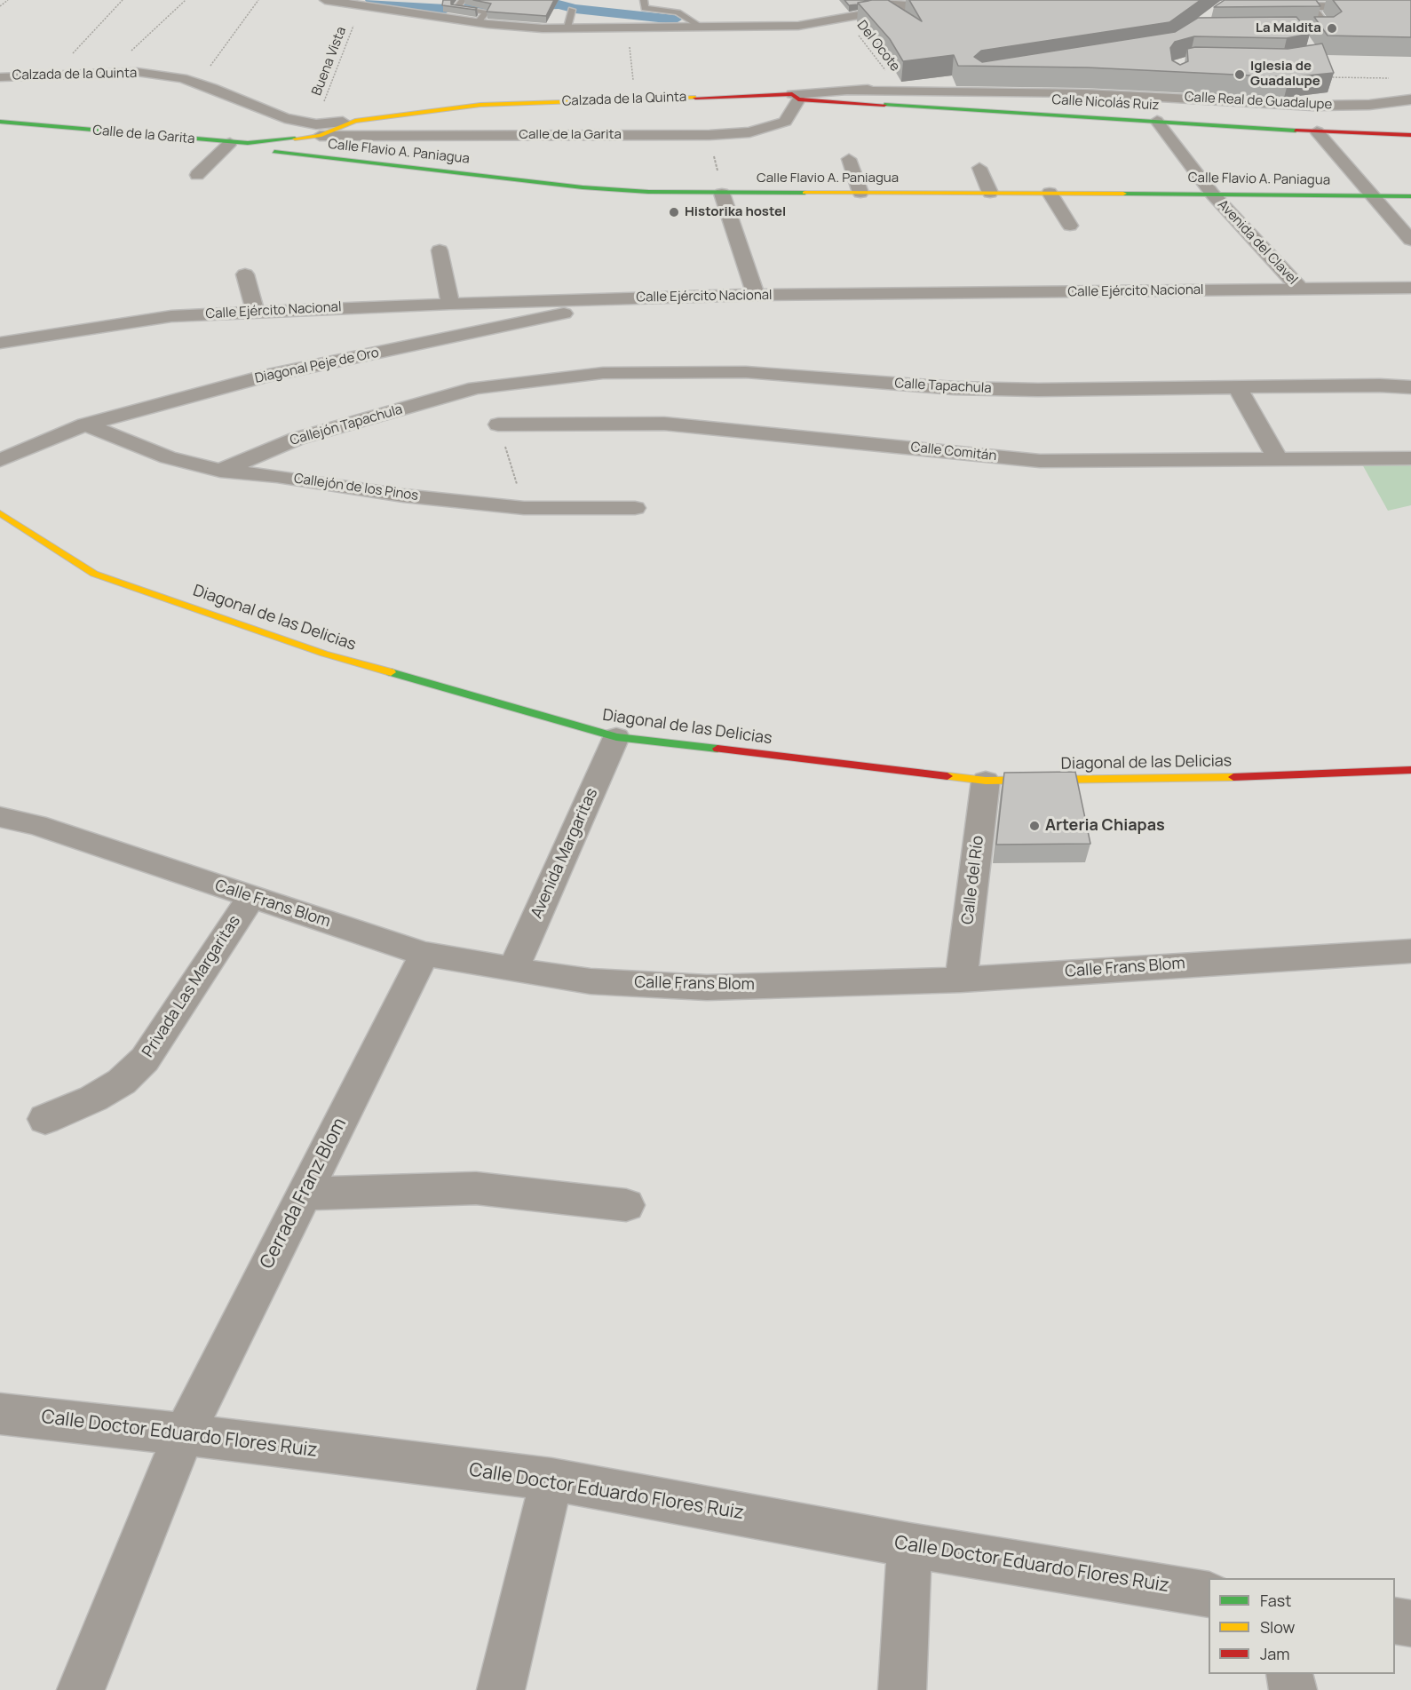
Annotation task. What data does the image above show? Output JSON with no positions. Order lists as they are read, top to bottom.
{
  "streets": {
    "street": [
      "Calzada de la Quinta",
      "Calle Real de Guadalupe",
      "Calle Nicolás Ruiz",
      "Calle de la Garita",
      "Calle Flavio A. Paniagua",
      "Avenida del Clavel",
      "Calle Ejército Nacional",
      "Diagonal Peje de Oro",
      "Calle Tapachula",
      "Callejón Tapachula",
      "Calle Comitán",
      "Callejón de los Pinos",
      "Diagonal de las Delicias",
      "Avenida Margaritas",
      "Calle del Río",
      "Calle Frans Blom",
      "Privada Las Margaritas",
      "Cerrada Franz Blom",
      "Calle Doctor Eduardo Flores Ruiz"
    ],
    "path": ["Del Ocote", "Buena Vista"]
  },
  "crossings": [
    ["Del Ocote", "Calzada de la Quinta"],
    ["Buena Vista", "Calzada de la Quinta"],
    ["Buena Vista", "Calle de la Garita"],
    ["Calzada de la Quinta", "Calle Real de Guadalupe"],
    ["Calzada de la Quinta", "Calle Nicolás Ruiz"],
    ["Calzada de la Quinta", "Calle de la Garita"],
    ["Calle Nicolás Ruiz", "Calle de la Garita"],
    ["Calle Nicolás Ruiz", "Avenida del Clavel"],
    ["Calle de la Garita", "Calle Flavio A. Paniagua"],
    ["Calle Flavio A. Paniagua", "Avenida del Clavel"],
    ["Avenida del Clavel", "Calle Ejército Nacional"],
    ["Calle Ejército Nacional", "Diagonal Peje de Oro"],
    ["Diagonal Peje de Oro", "Callejón de los Pinos"],
    ["Calle Tapachula", "Callejón Tapachula"],
    ["Callejón Tapachula", "Callejón de los Pinos"],
    ["Diagonal de las Delicias", "Avenida Margaritas"],
    ["Diagonal de las Delicias", "Calle del Río"],
    ["Avenida Margaritas", "Calle Frans Blom"],
    ["Calle del Río", "Calle Frans Blom"],
    ["Calle Frans Blom", "Privada Las Margaritas"],
    ["Calle Frans Blom", "Cerrada Franz Blom"],
    ["Cerrada Franz Blom", "Calle Doctor Eduardo Flores Ruiz"]
  ],
  "places": [
    "La Maldita",
    "Iglesia de Guadalupe",
    "Historika hostel",
    "Arteria Chiapas"
  ],
  "legend": ["Fast", "Slow", "Jam"]
}
